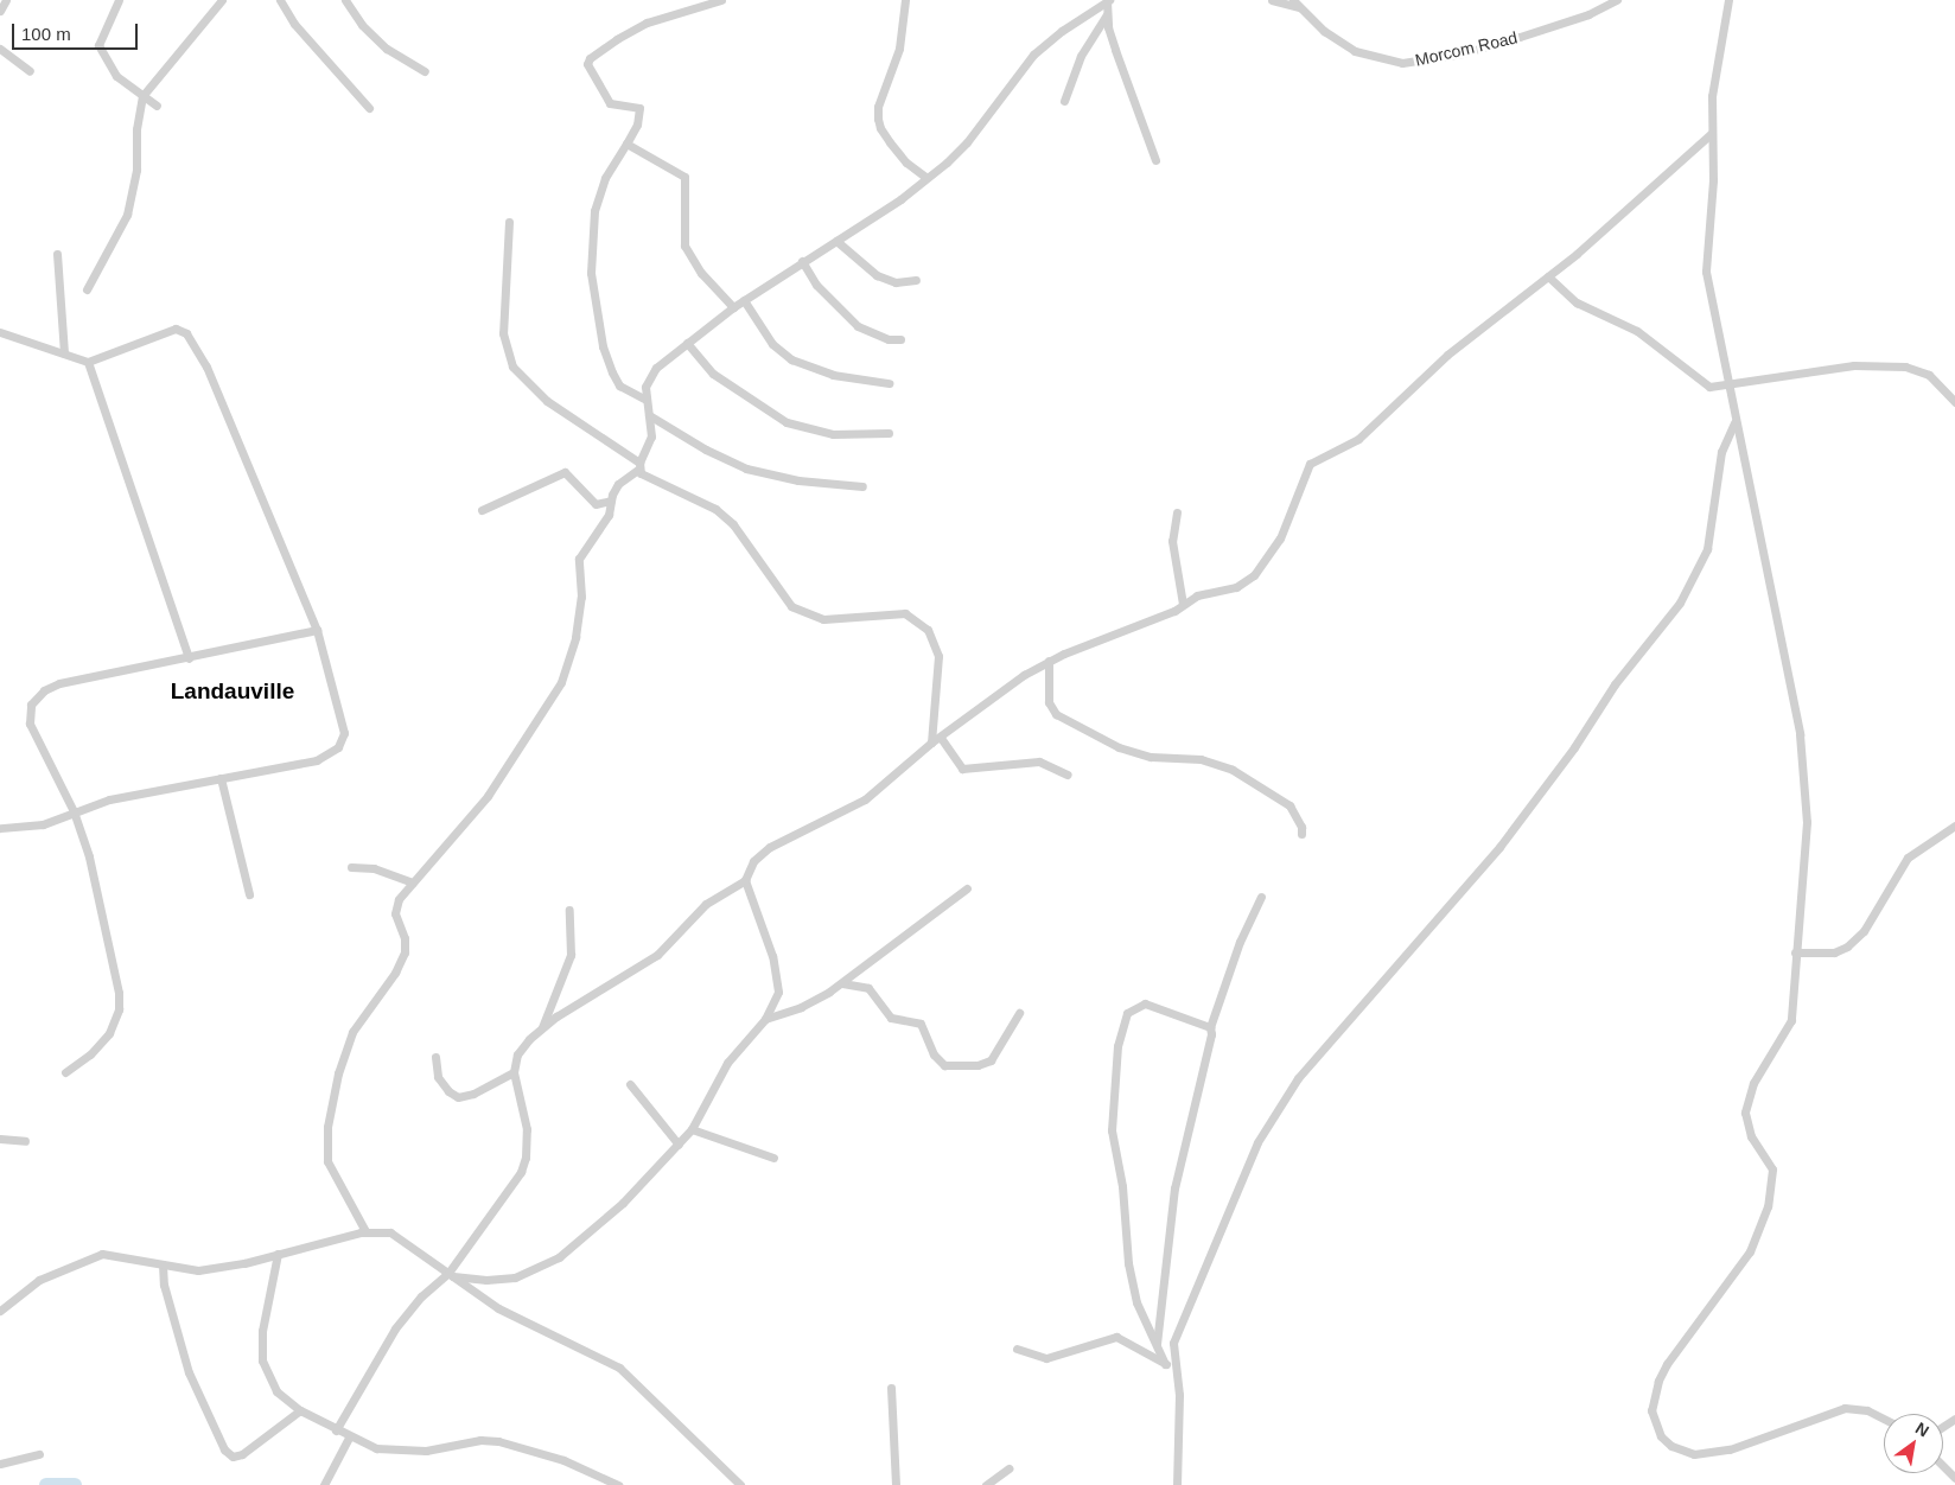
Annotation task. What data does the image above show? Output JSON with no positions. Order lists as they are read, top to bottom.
{
  "streets": {
    "street": ["Morcom Road"]
  },
  "districts": ["Landauville"],
  "scale_bar": "100 m",
  "north": "top right"
}
